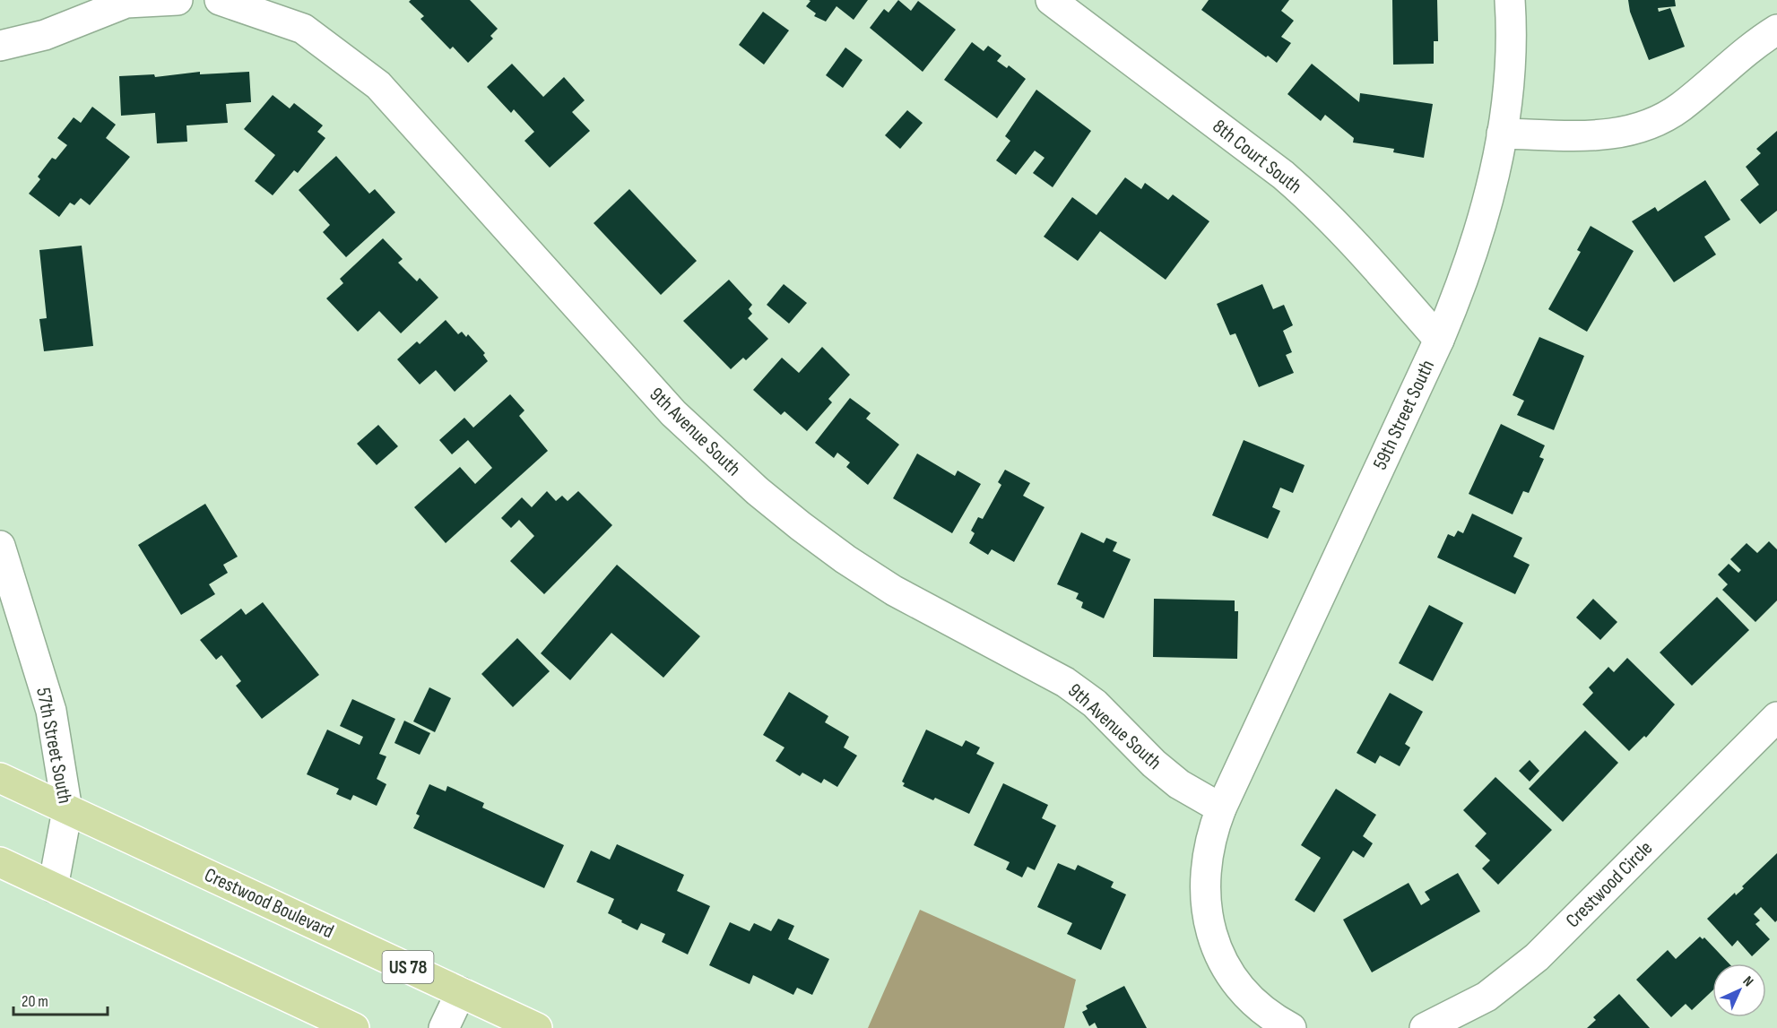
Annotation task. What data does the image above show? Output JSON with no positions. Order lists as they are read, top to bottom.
{
  "streets": {
    "main road": ["Crestwood Boulevard", "US 78"],
    "street": [
      "8th Court South",
      "59th Street South",
      "9th Avenue South",
      "57th Street South",
      "Crestwood Circle"
    ]
  },
  "crossings": [
    ["8th Court South", "59th Street South"],
    ["59th Street South", "9th Avenue South"],
    ["57th Street South", "Crestwood Boulevard"]
  ],
  "scale_bar": "20 m",
  "north": "top right"
}
